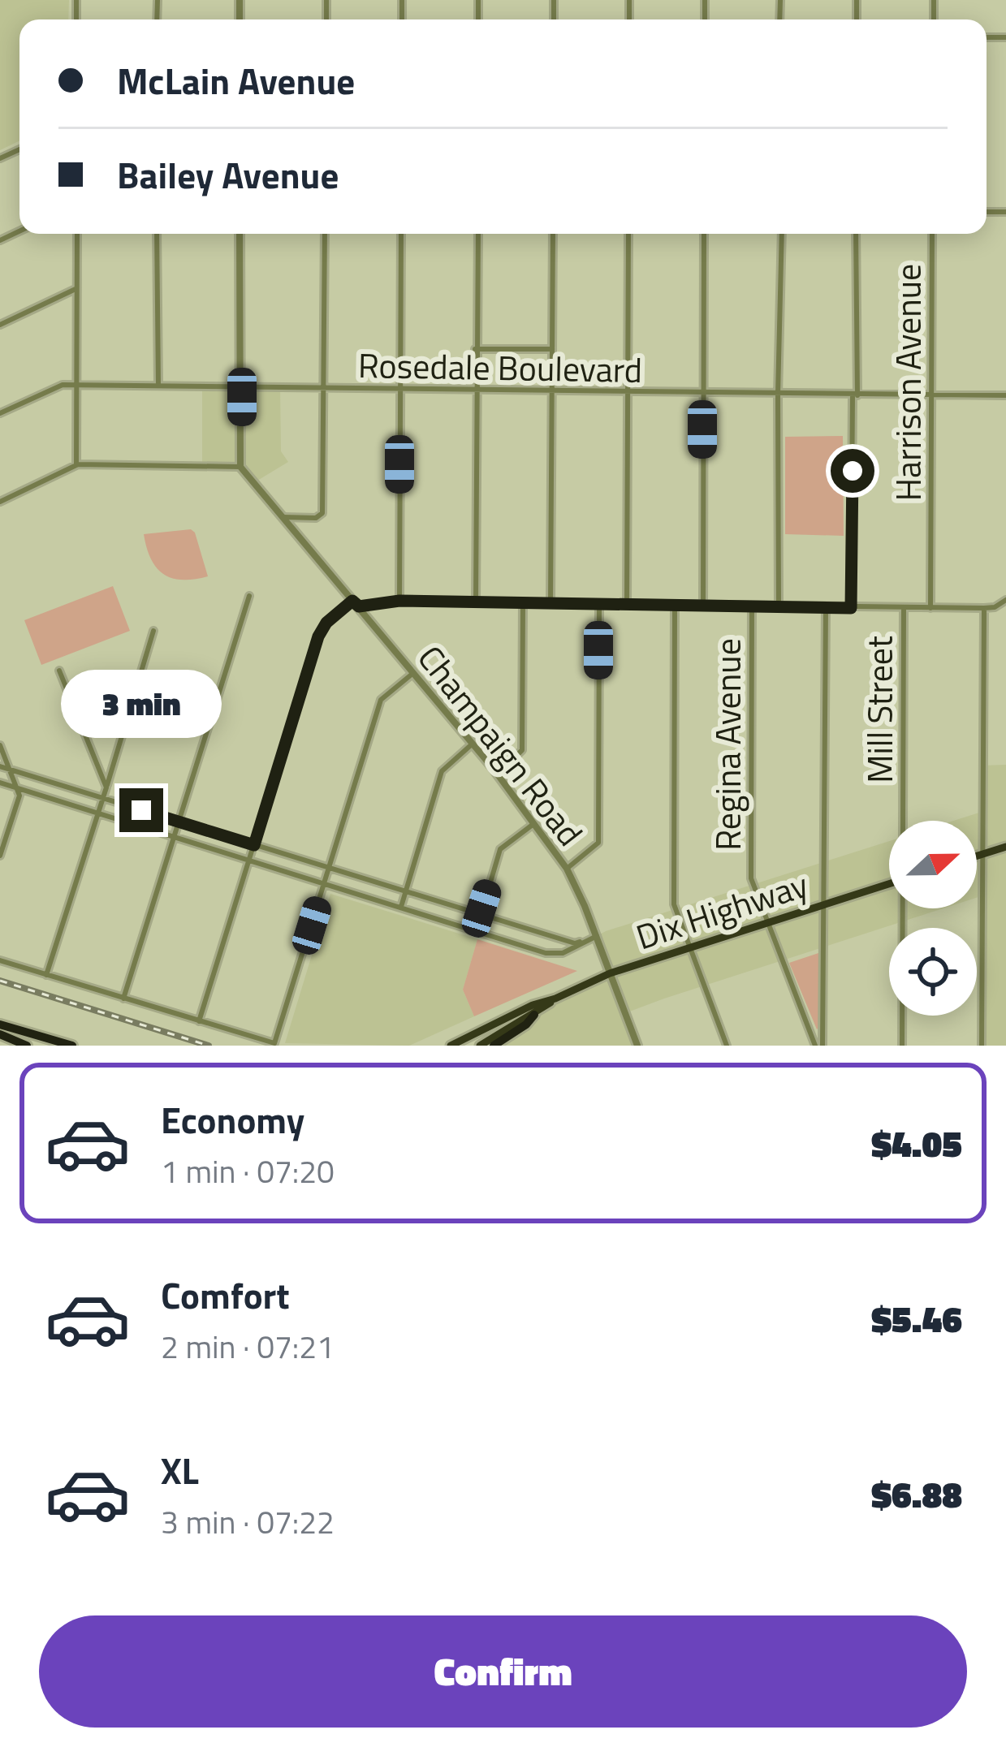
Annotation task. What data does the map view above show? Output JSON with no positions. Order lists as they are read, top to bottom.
{
  "streets": {
    "main road": ["Dix Highway"],
    "street": [
      "Rosedale Boulevard",
      "Harrison Avenue",
      "Mill Street",
      "Regina Avenue",
      "Champaign Road"
    ]
  },
  "crossings": [
    ["Rosedale Boulevard", "Harrison Avenue"],
    ["Rosedale Boulevard", "Regina Avenue"],
    ["Harrison Avenue", "Mill Street"],
    ["Regina Avenue", "Dix Highway"],
    ["Champaign Road", "Dix Highway"]
  ],
  "north": "right",
  "page": {
    "banner": ["McLain Avenue", "Bailey Avenue"],
    "bubble": "3 min",
    "list": [
      {
        "name": "Economy",
        "note": "1 min · 07:20",
        "value": "$4.05"
      },
      {
        "name": "Comfort",
        "note": "2 min · 07:21",
        "value": "$5.46"
      },
      {
        "name": "XL",
        "note": "3 min · 07:22",
        "value": "$6.88"
      }
    ],
    "buttons": "Confirm"
  }
}
